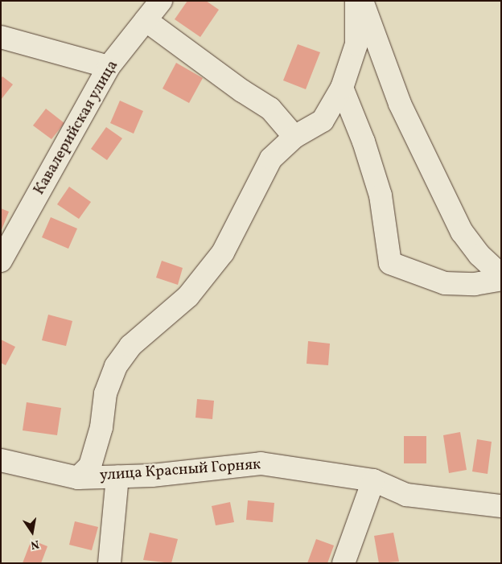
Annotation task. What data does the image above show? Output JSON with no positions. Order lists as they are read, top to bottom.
{
  "streets": {
    "street": ["Кавалерийская улица", "улица Красный Горняк"]
  },
  "north": "bottom"
}
